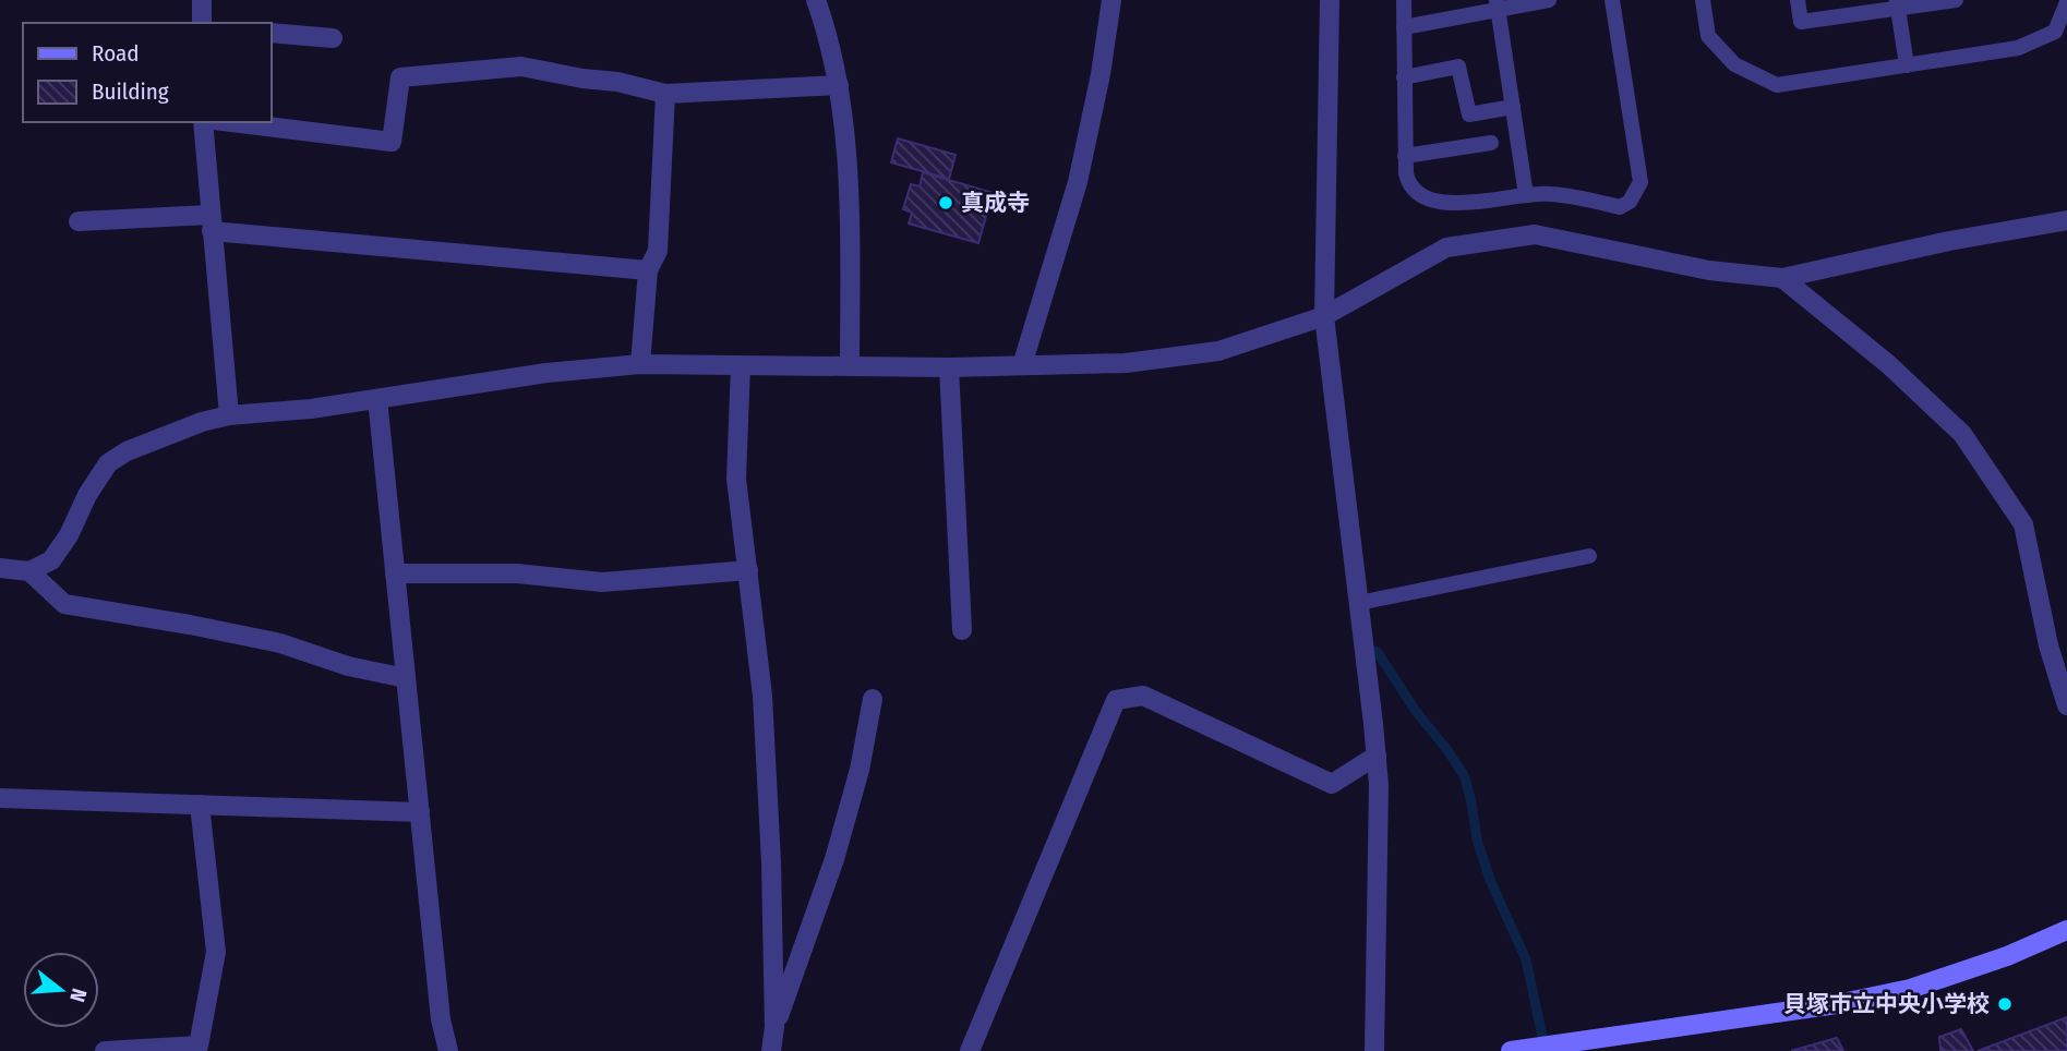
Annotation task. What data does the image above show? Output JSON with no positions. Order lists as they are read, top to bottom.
{
  "places": ["真成寺", "貝塚市立中央小学校"],
  "legend": ["Road", "Building"],
  "north": "right"
}
